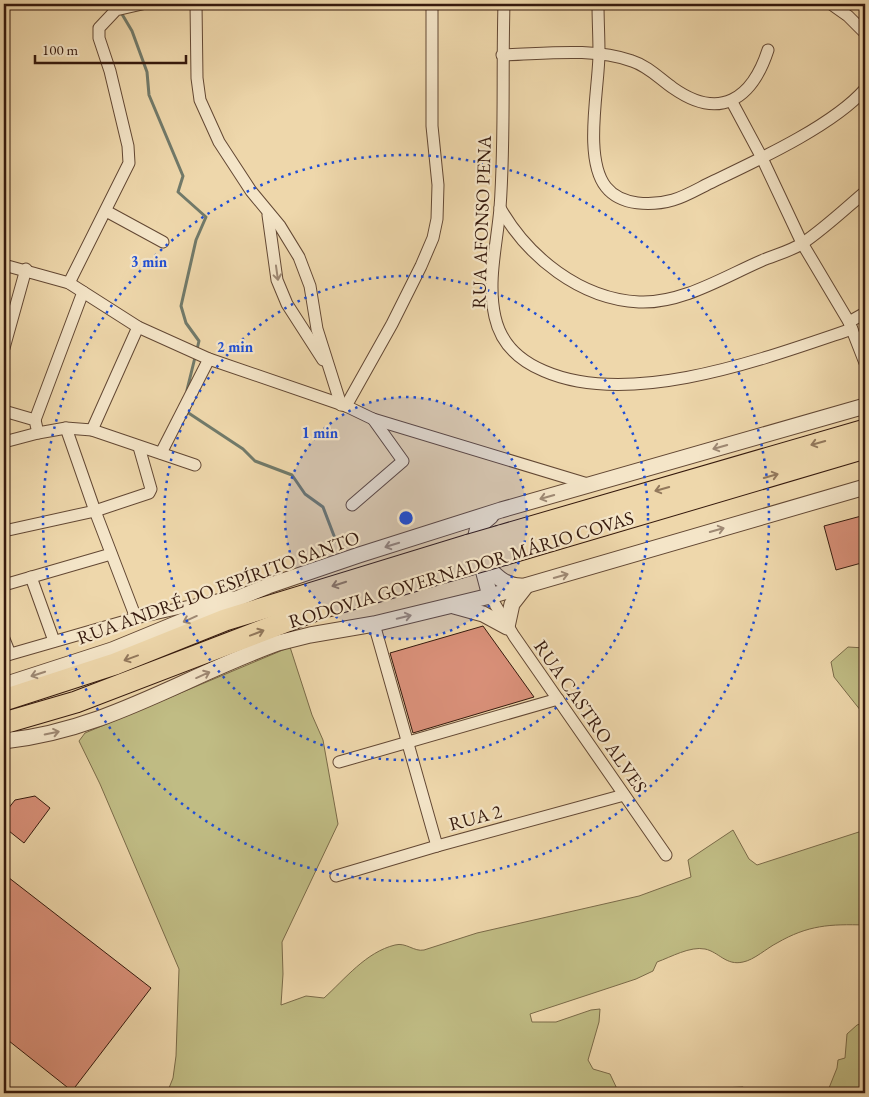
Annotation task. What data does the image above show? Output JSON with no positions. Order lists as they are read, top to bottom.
{
  "streets": {
    "highway": ["RODOVIA GOVERNADOR MÁRIO COVAS"],
    "street": [
      "RUA AFONSO PENA",
      "RUA ANDRÉ DO ESPÍRITO SANTO",
      "RUA CASTRO ALVES",
      "RUA 2"
    ]
  },
  "crossings": [
    ["RODOVIA GOVERNADOR MÁRIO COVAS", "RUA CASTRO ALVES"],
    ["RUA CASTRO ALVES", "RUA 2"]
  ],
  "scale_bar": "100 m",
  "rings": ["3 min", "2 min", "1 min"]
}
